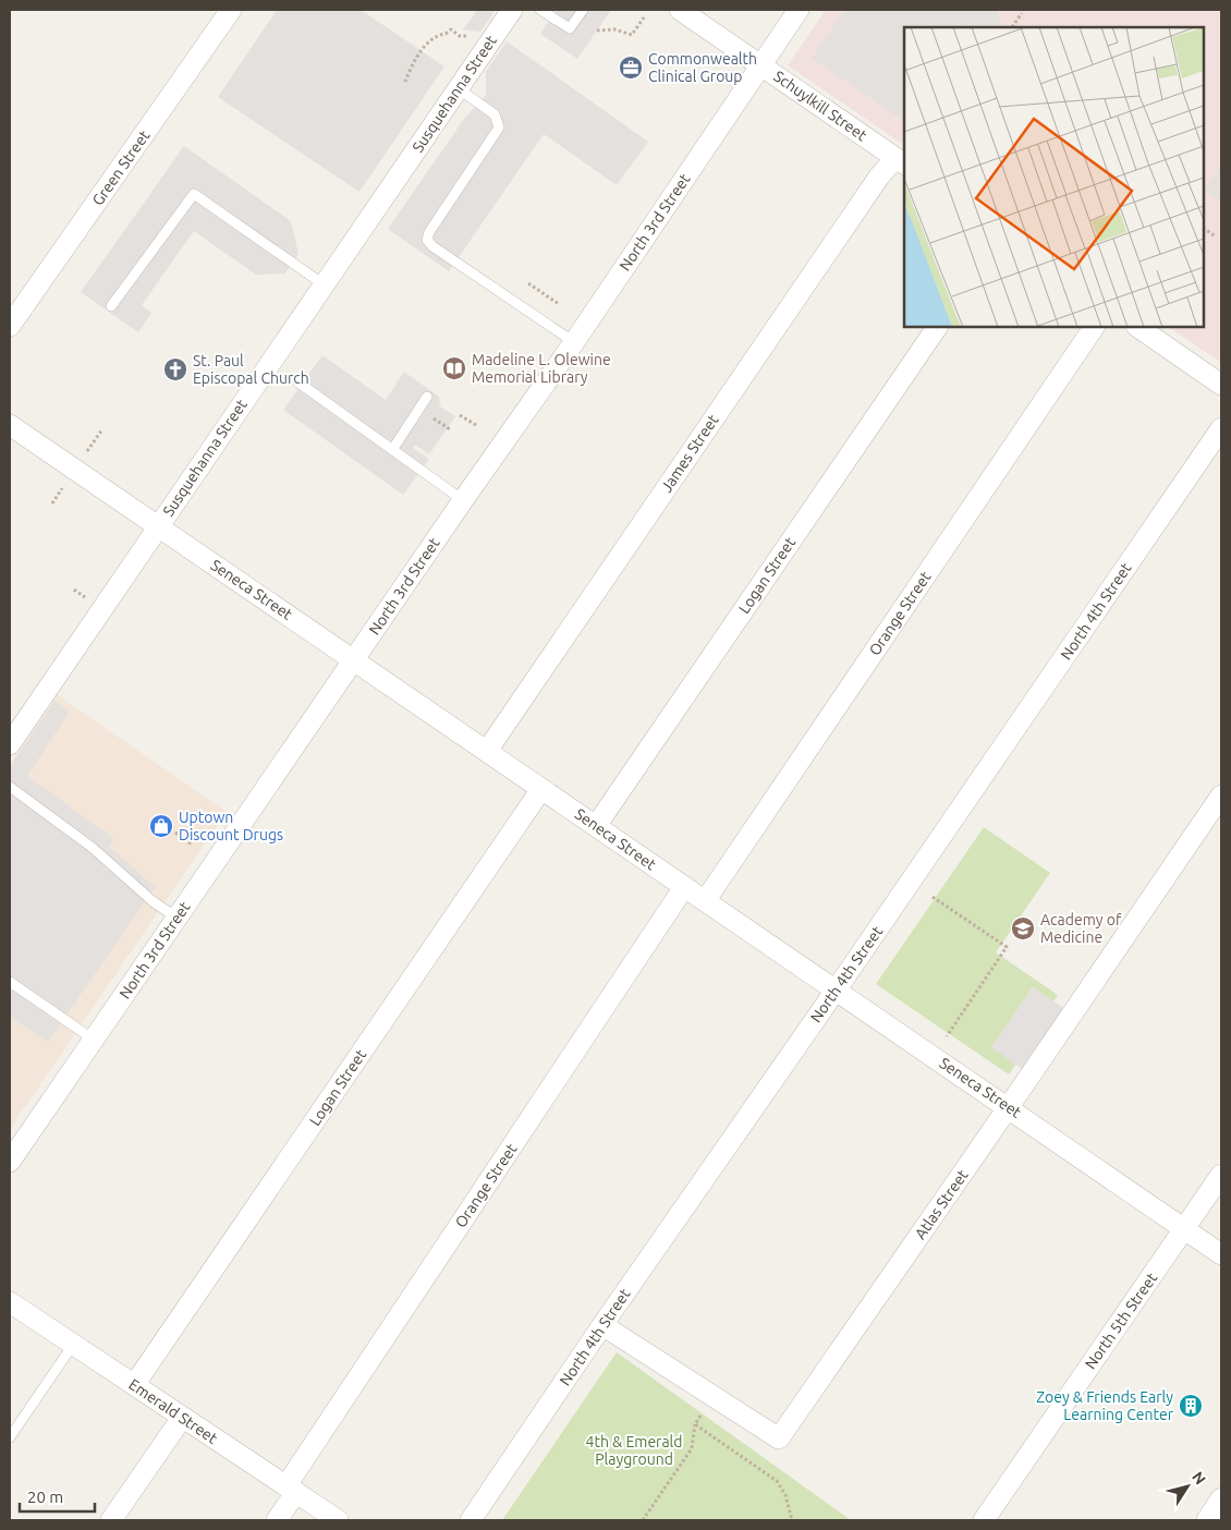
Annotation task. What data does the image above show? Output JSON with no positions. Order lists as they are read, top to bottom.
{
  "streets": {
    "street": [
      "Susquehanna Street",
      "Schuylkill Street",
      "Green Street",
      "North 3rd Street",
      "James Street",
      "Logan Street",
      "Seneca Street",
      "North 4th Street",
      "Orange Street",
      "Atlas Street",
      "North 5th Street",
      "Emerald Street"
    ]
  },
  "crossings": [
    ["Susquehanna Street", "Seneca Street"],
    ["Schuylkill Street", "North 3rd Street"],
    ["Schuylkill Street", "James Street"],
    ["North 3rd Street", "Seneca Street"],
    ["James Street", "Seneca Street"],
    ["Logan Street", "Seneca Street"],
    ["Logan Street", "Emerald Street"],
    ["Seneca Street", "North 4th Street"],
    ["Seneca Street", "Orange Street"],
    ["Seneca Street", "Atlas Street"],
    ["Seneca Street", "North 5th Street"],
    ["North 4th Street", "Atlas Street"],
    ["Orange Street", "Emerald Street"]
  ],
  "parks": ["4th & Emerald Playground"],
  "places": {
    "office": ["Commonwealth Clinical Group"],
    "library": ["Madeline L. Olewine Memorial Library"],
    "church": ["St. Paul Episcopal Church"],
    "shop": ["Uptown Discount Drugs"],
    "school or university": ["Academy of Medicine"],
    "building": ["Zoey & Friends Early Learning Center"]
  },
  "scale_bar": "20 m",
  "north": "top right"
}
